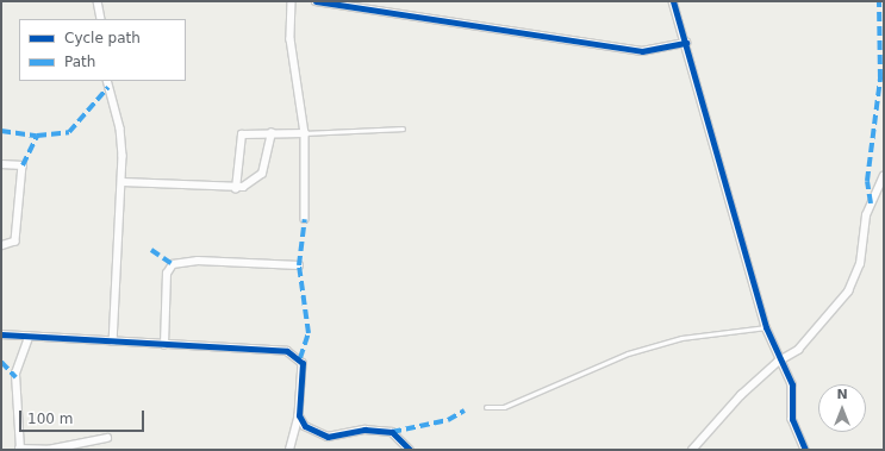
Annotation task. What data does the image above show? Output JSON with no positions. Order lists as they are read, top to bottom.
{
  "legend": ["Cycle path", "Path"],
  "scale_bar": "100 m",
  "north": "top"
}
